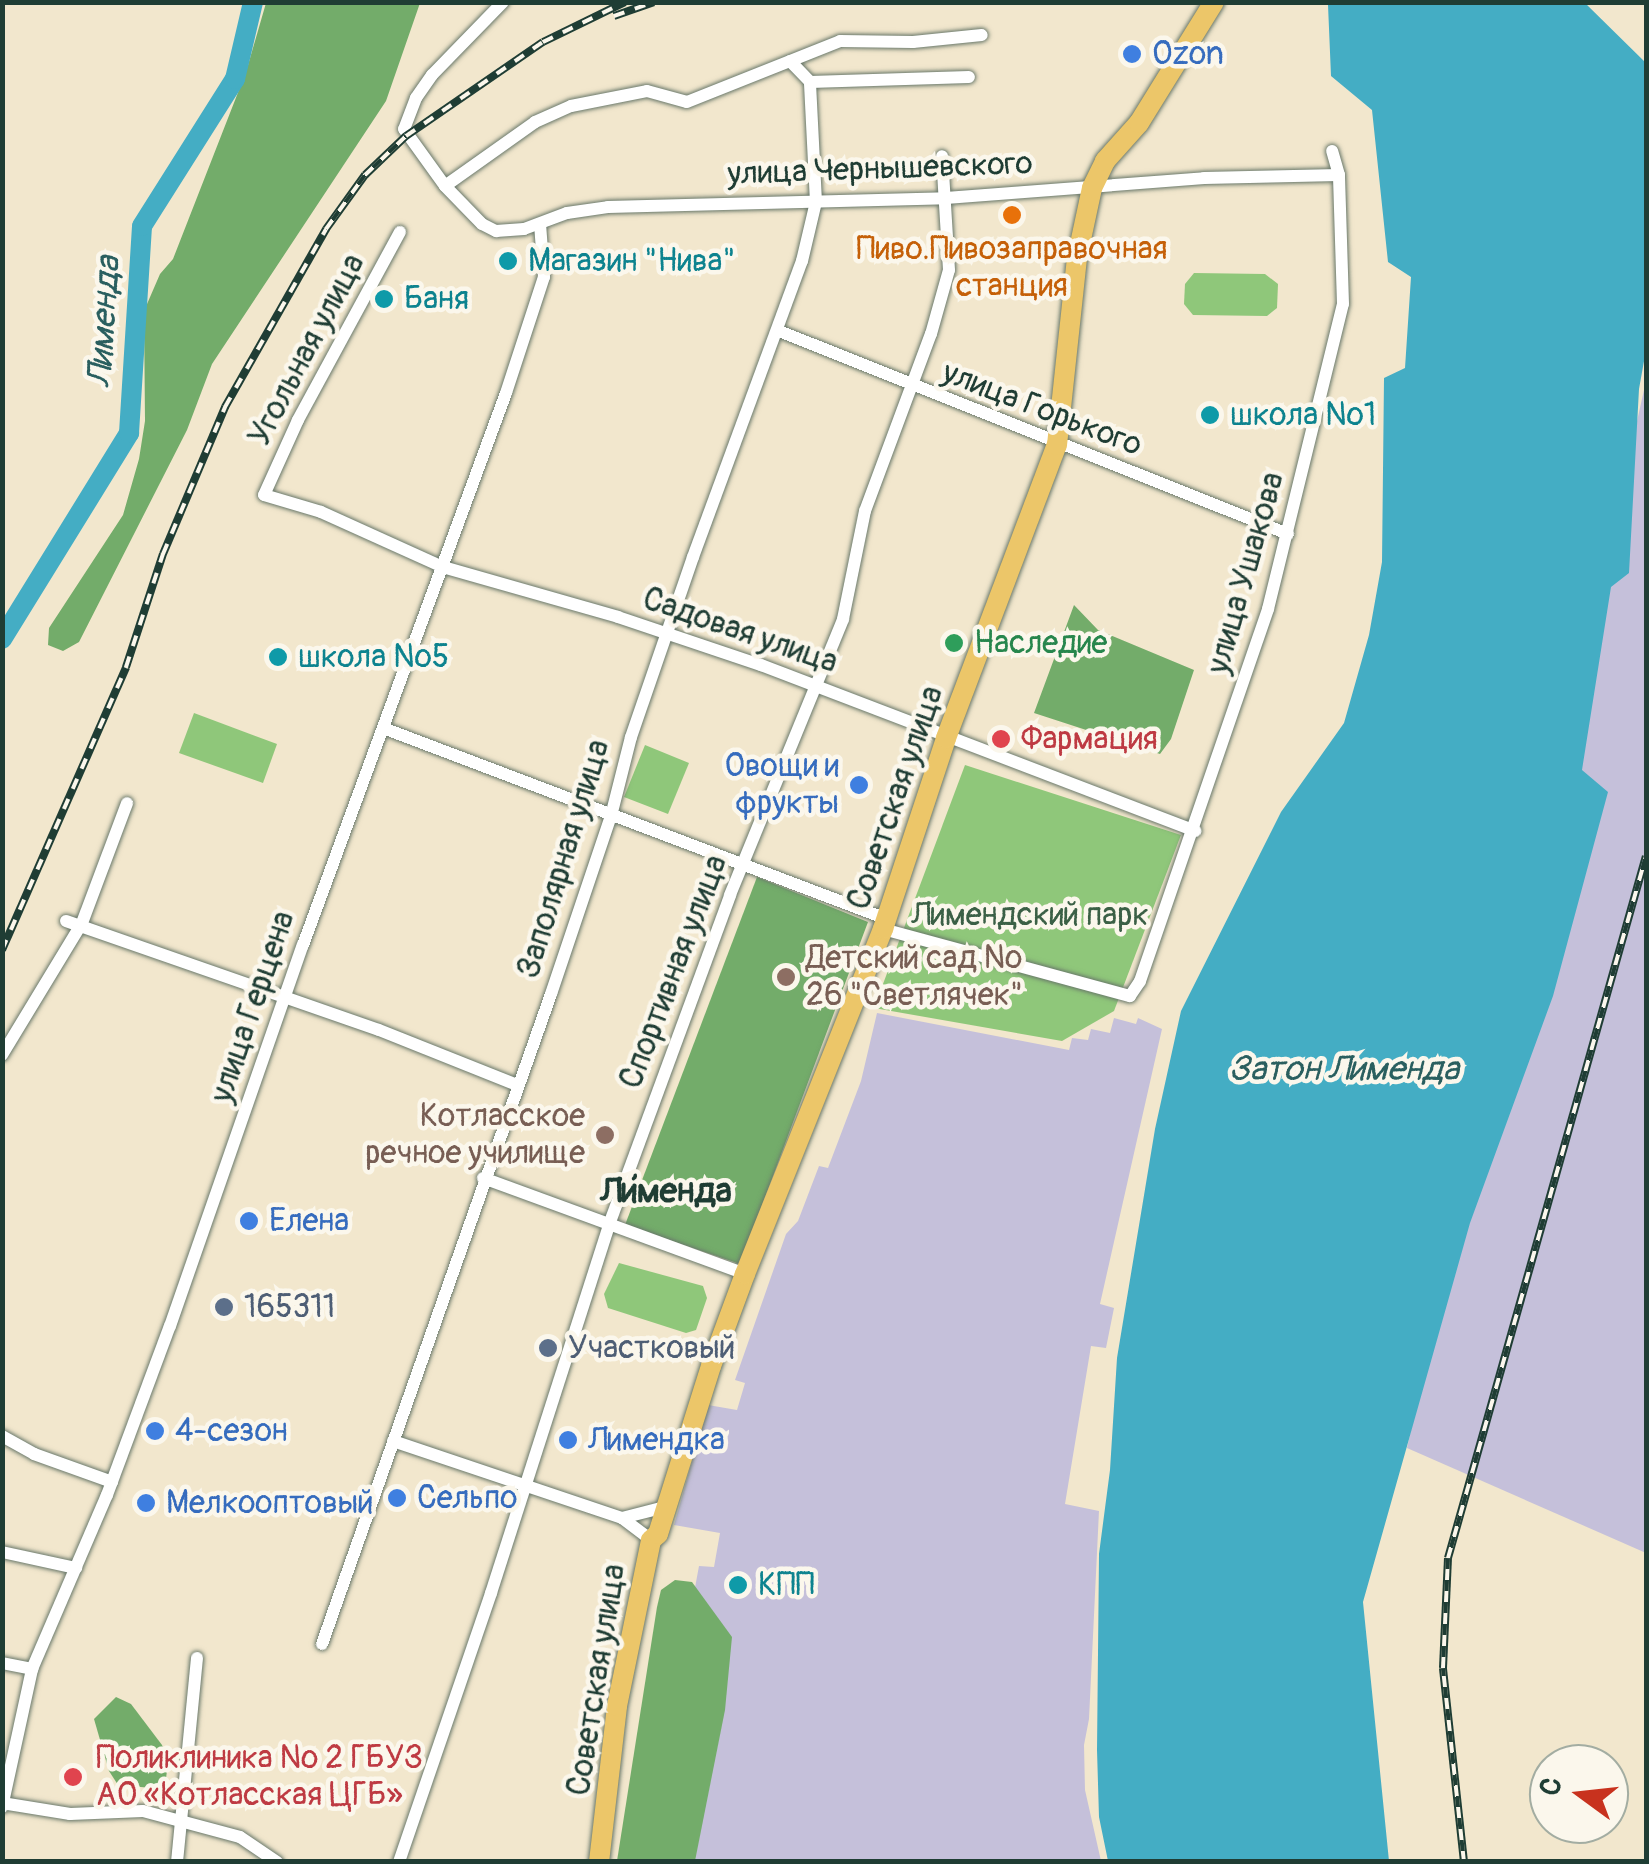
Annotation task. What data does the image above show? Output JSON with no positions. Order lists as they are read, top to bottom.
{
  "streets": {
    "main road": ["Советская улица"],
    "street": [
      "улица Чернышевского",
      "Угольная улица",
      "улица Горького",
      "улица Ушакова",
      "Садовая улица",
      "Заполярная улица",
      "Спортивная улица",
      "улица Герцена"
    ]
  },
  "crossings": [
    ["улица Чернышевского", "улица Ушакова"],
    ["улица Чернышевского", "Советская улица"],
    ["улица Чернышевского", "Заполярная улица"],
    ["улица Чернышевского", "Спортивная улица"],
    ["улица Чернышевского", "улица Герцена"],
    ["Угольная улица", "Садовая улица"],
    ["улица Горького", "улица Ушакова"],
    ["улица Горького", "Советская улица"],
    ["улица Горького", "Заполярная улица"],
    ["улица Горького", "Спортивная улица"],
    ["улица Ушакова", "Садовая улица"],
    ["улица Ушакова", "Советская улица"],
    ["Садовая улица", "Советская улица"],
    ["Садовая улица", "Заполярная улица"],
    ["Садовая улица", "Спортивная улица"],
    ["Садовая улица", "улица Герцена"]
  ],
  "districts": ["Ли́менда"],
  "water": ["Лименда", "Затон Лименда"],
  "parks": ["Лимендский парк"],
  "places": [
    "Ozon",
    "Пиво.Пивозаправочная станция",
    "Магазин \"Нива\"",
    "Баня",
    "школа №1",
    "Наследие",
    "школа №5",
    "Фармация",
    "Овощи и фрукты",
    "Детский сад № 26 \"Светлячек\"",
    "Котласское речное училище",
    "Елена",
    "165311",
    "Участковый",
    "4-сезон",
    "Лимендка",
    "Сельпо",
    "Мелкооптовый",
    "КПП",
    "Поликлиника № 2 ГБУЗ АО «Котласская ЦГБ»"
  ],
  "north": "left"
}
